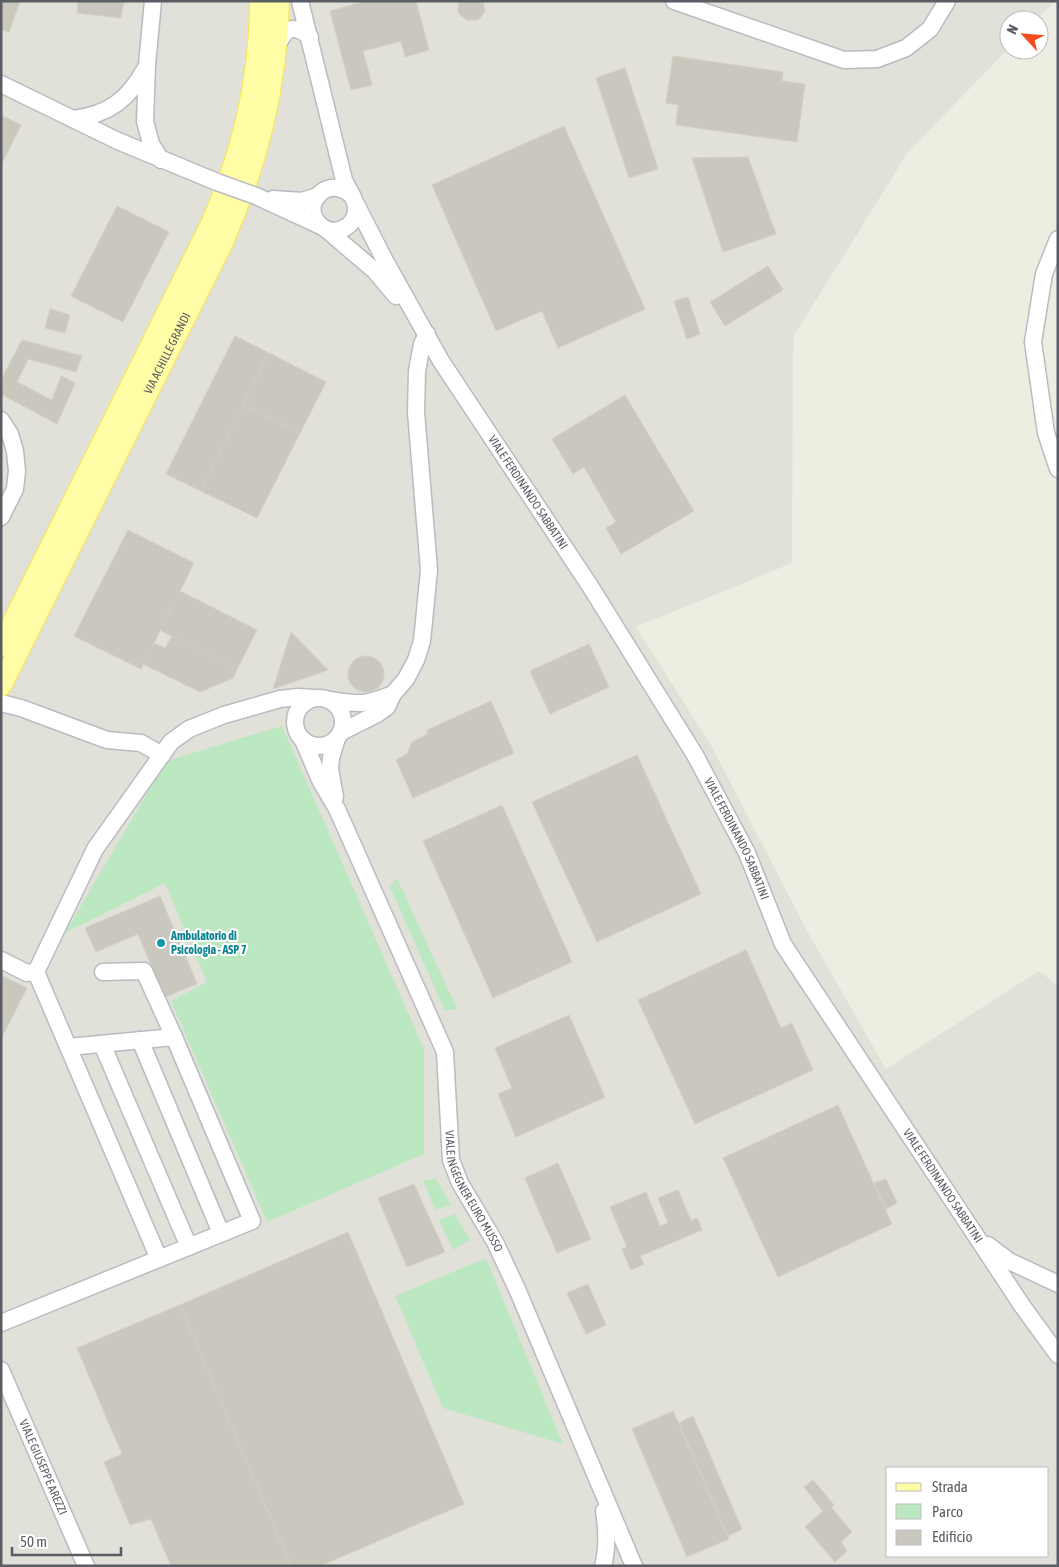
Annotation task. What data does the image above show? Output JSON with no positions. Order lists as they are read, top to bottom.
{
  "streets": {
    "main road": ["VIA ACHILLE GRANDI"],
    "street": ["VIALE FERDINANDO SABBATINI", "VIALE INGEGNER EURO MUSSO", "VIALE GIUSEPPE AREZZI"]
  },
  "places": ["Ambulatorio di Psicologia - ASP 7"],
  "legend": ["Strada", "Parco", "Edificio"],
  "scale_bar": "50 m",
  "north": "top left"
}
